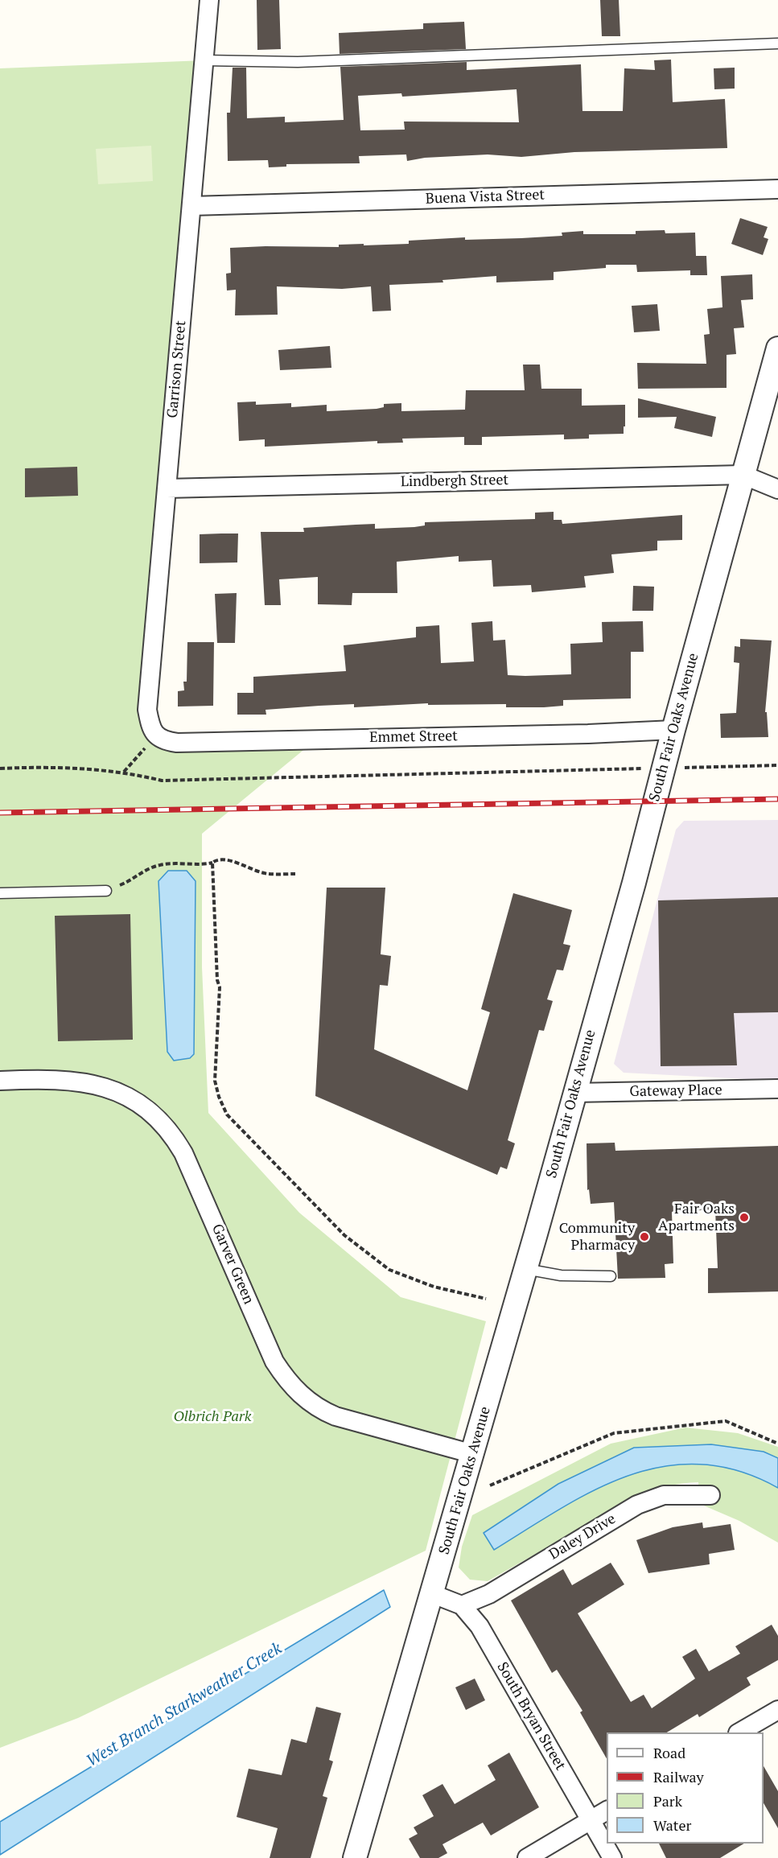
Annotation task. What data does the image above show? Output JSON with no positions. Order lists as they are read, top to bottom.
{
  "streets": {
    "street": [
      "Buena Vista Street",
      "Garrison Street",
      "Lindbergh Street",
      "South Fair Oaks Avenue",
      "Emmet Street",
      "Gateway Place",
      "Garver Green",
      "Daley Drive",
      "South Bryan Street"
    ]
  },
  "crossings": [
    ["Buena Vista Street", "Garrison Street"],
    ["Garrison Street", "Lindbergh Street"],
    ["Garrison Street", "Emmet Street"],
    ["Lindbergh Street", "South Fair Oaks Avenue"],
    ["South Fair Oaks Avenue", "Emmet Street"],
    ["South Fair Oaks Avenue", "Gateway Place"],
    ["South Fair Oaks Avenue", "Garver Green"],
    ["South Fair Oaks Avenue", "South Bryan Street"],
    ["Daley Drive", "South Bryan Street"]
  ],
  "water": ["West Branch Starkweather Creek"],
  "parks": ["Olbrich Park"],
  "places": ["Fair Oaks Apartments", "Community Pharmacy"],
  "legend": [
    "Road",
    "Railway",
    "Park",
    "Water"
  ]
}
